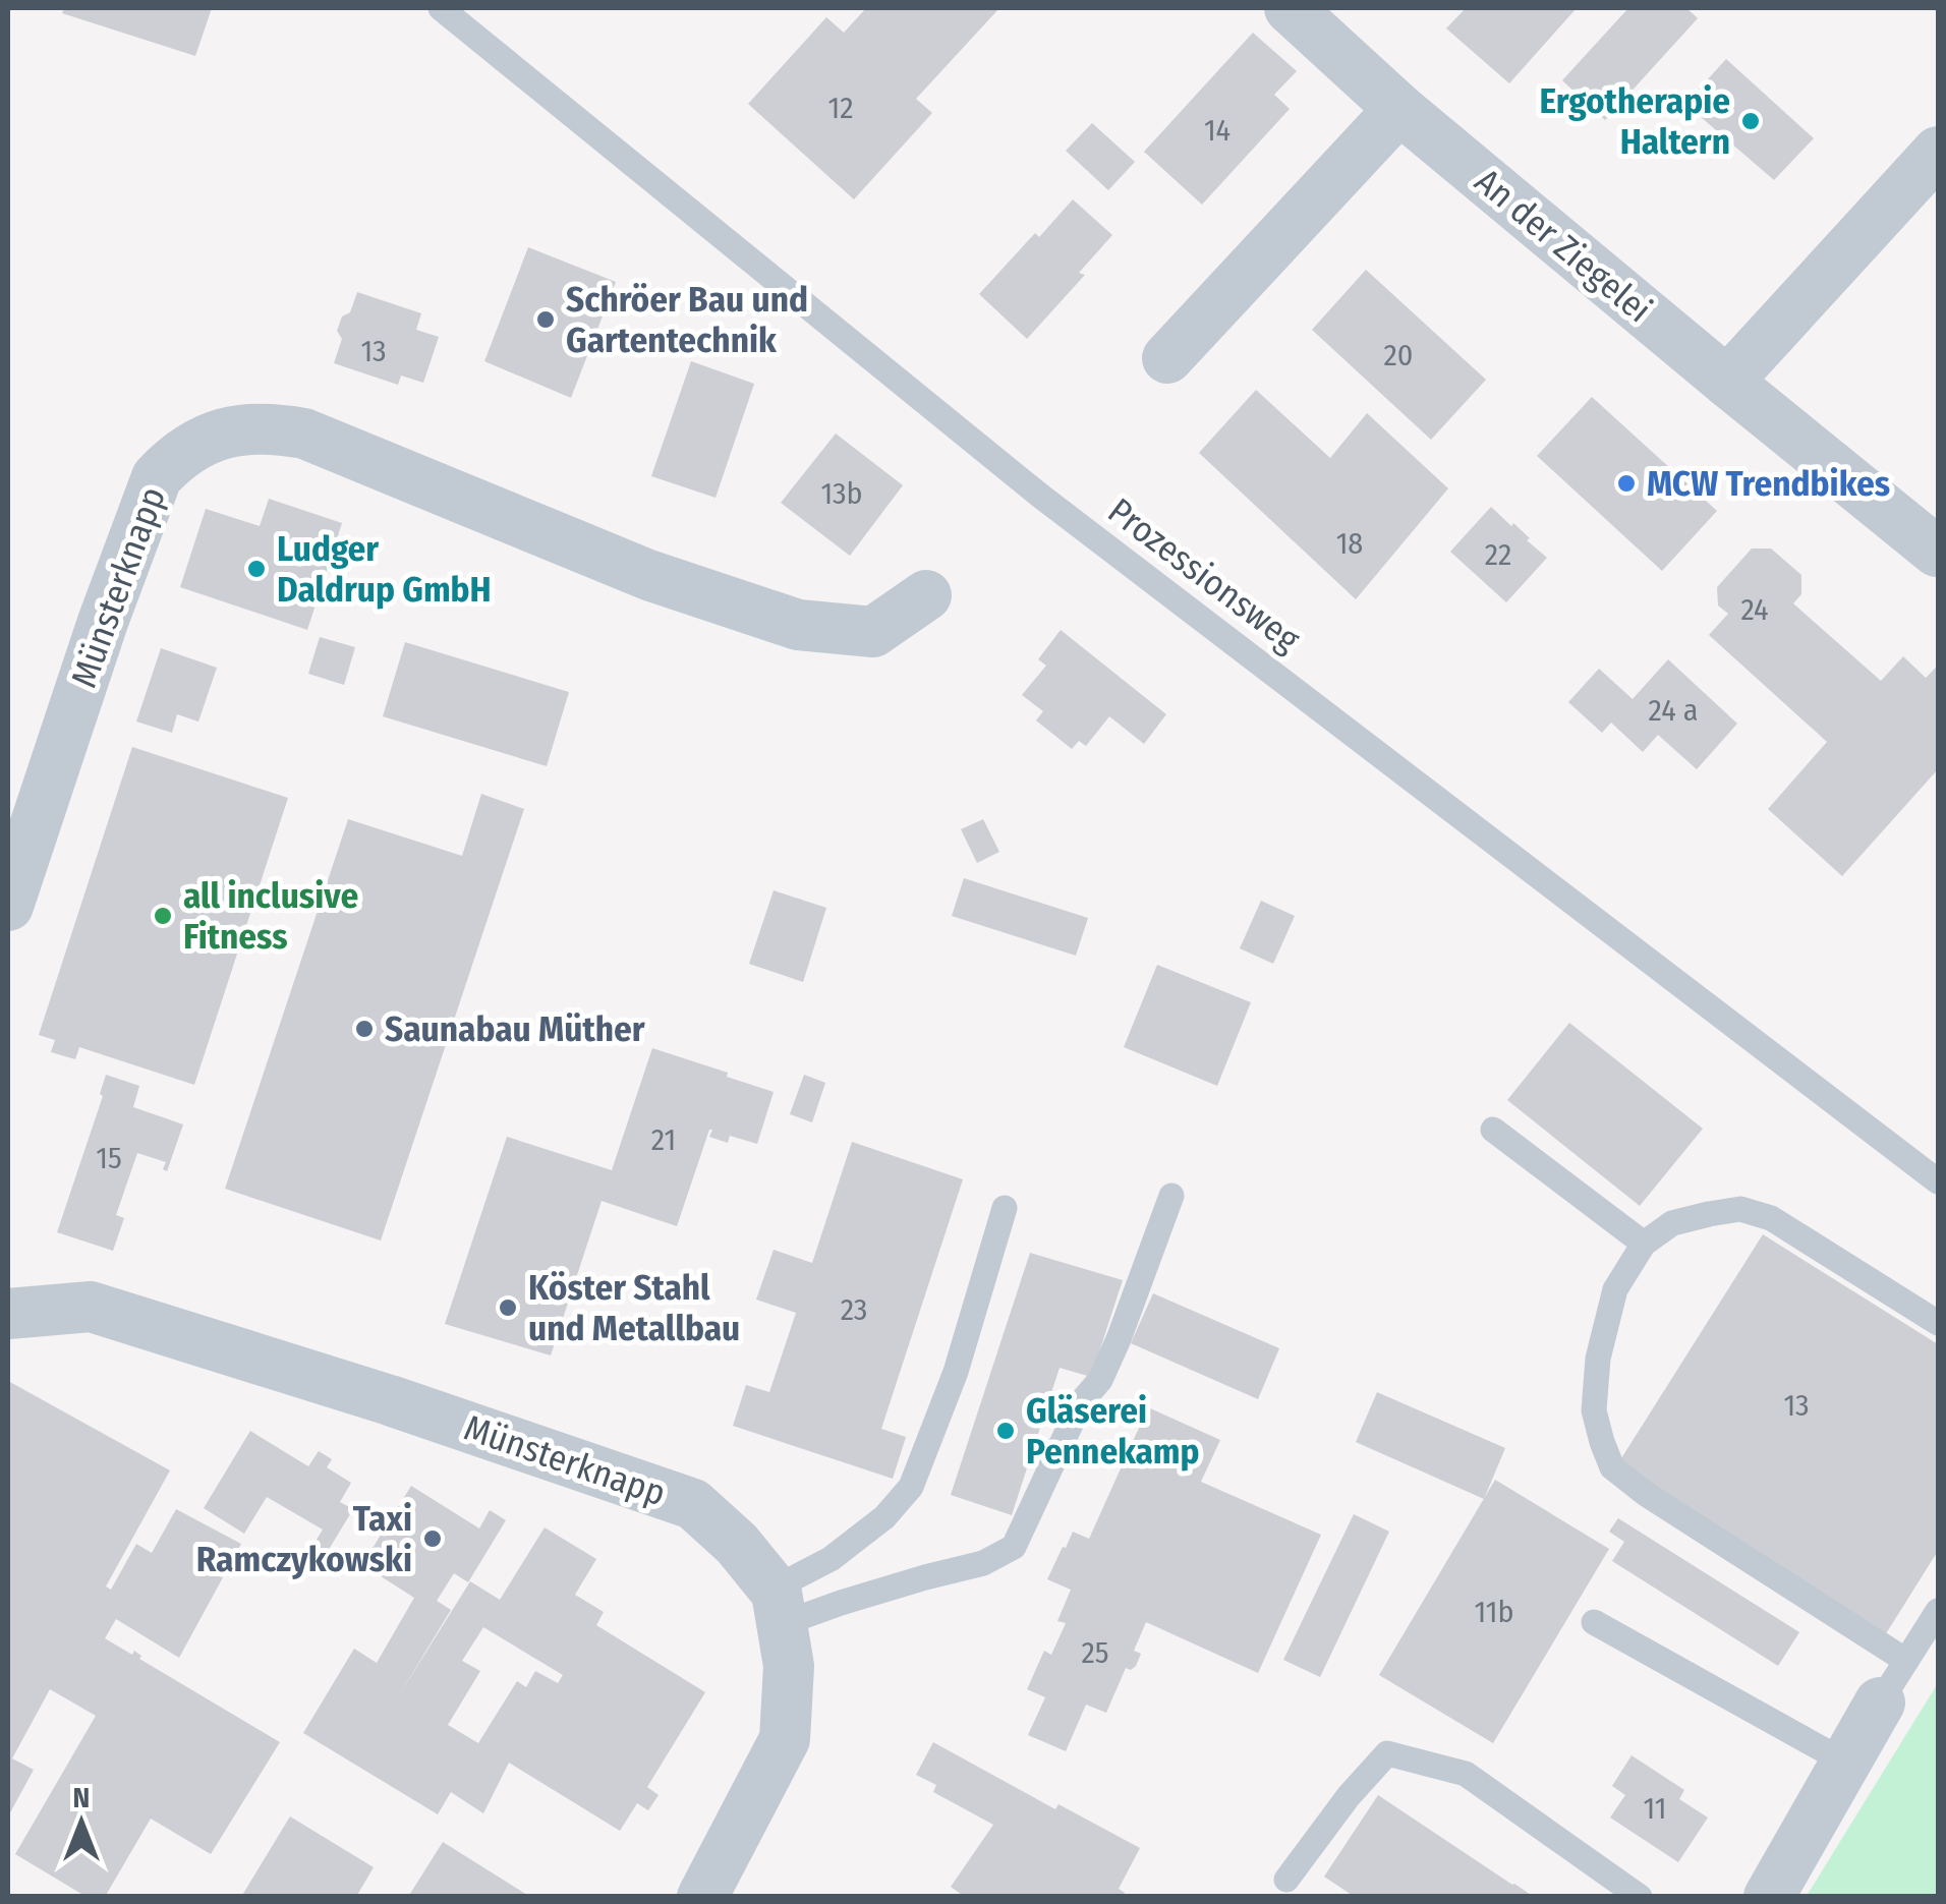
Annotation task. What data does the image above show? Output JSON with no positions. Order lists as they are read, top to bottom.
{
  "streets": {
    "street": ["An der Ziegelei", "Münsterknapp"],
    "lane": ["Prozessionsweg"]
  },
  "places": [
    "Ergotherapie Haltern",
    "Schröer Bau und Gartentechnik",
    "MCW Trendbikes",
    "Ludger Daldrup GmbH",
    "all inclusive Fitness",
    "Saunabau Müther",
    "Köster Stahl und Metallbau",
    "Gläserei Pennekamp",
    "Taxi Ramczykowski"
  ],
  "house_numbers": [
    "12",
    "14",
    "13",
    "20",
    "13b",
    "18",
    "22",
    "24",
    "24 a",
    "21",
    "15",
    "23",
    "13",
    "11b",
    "25",
    "11"
  ],
  "north": "top"
}
